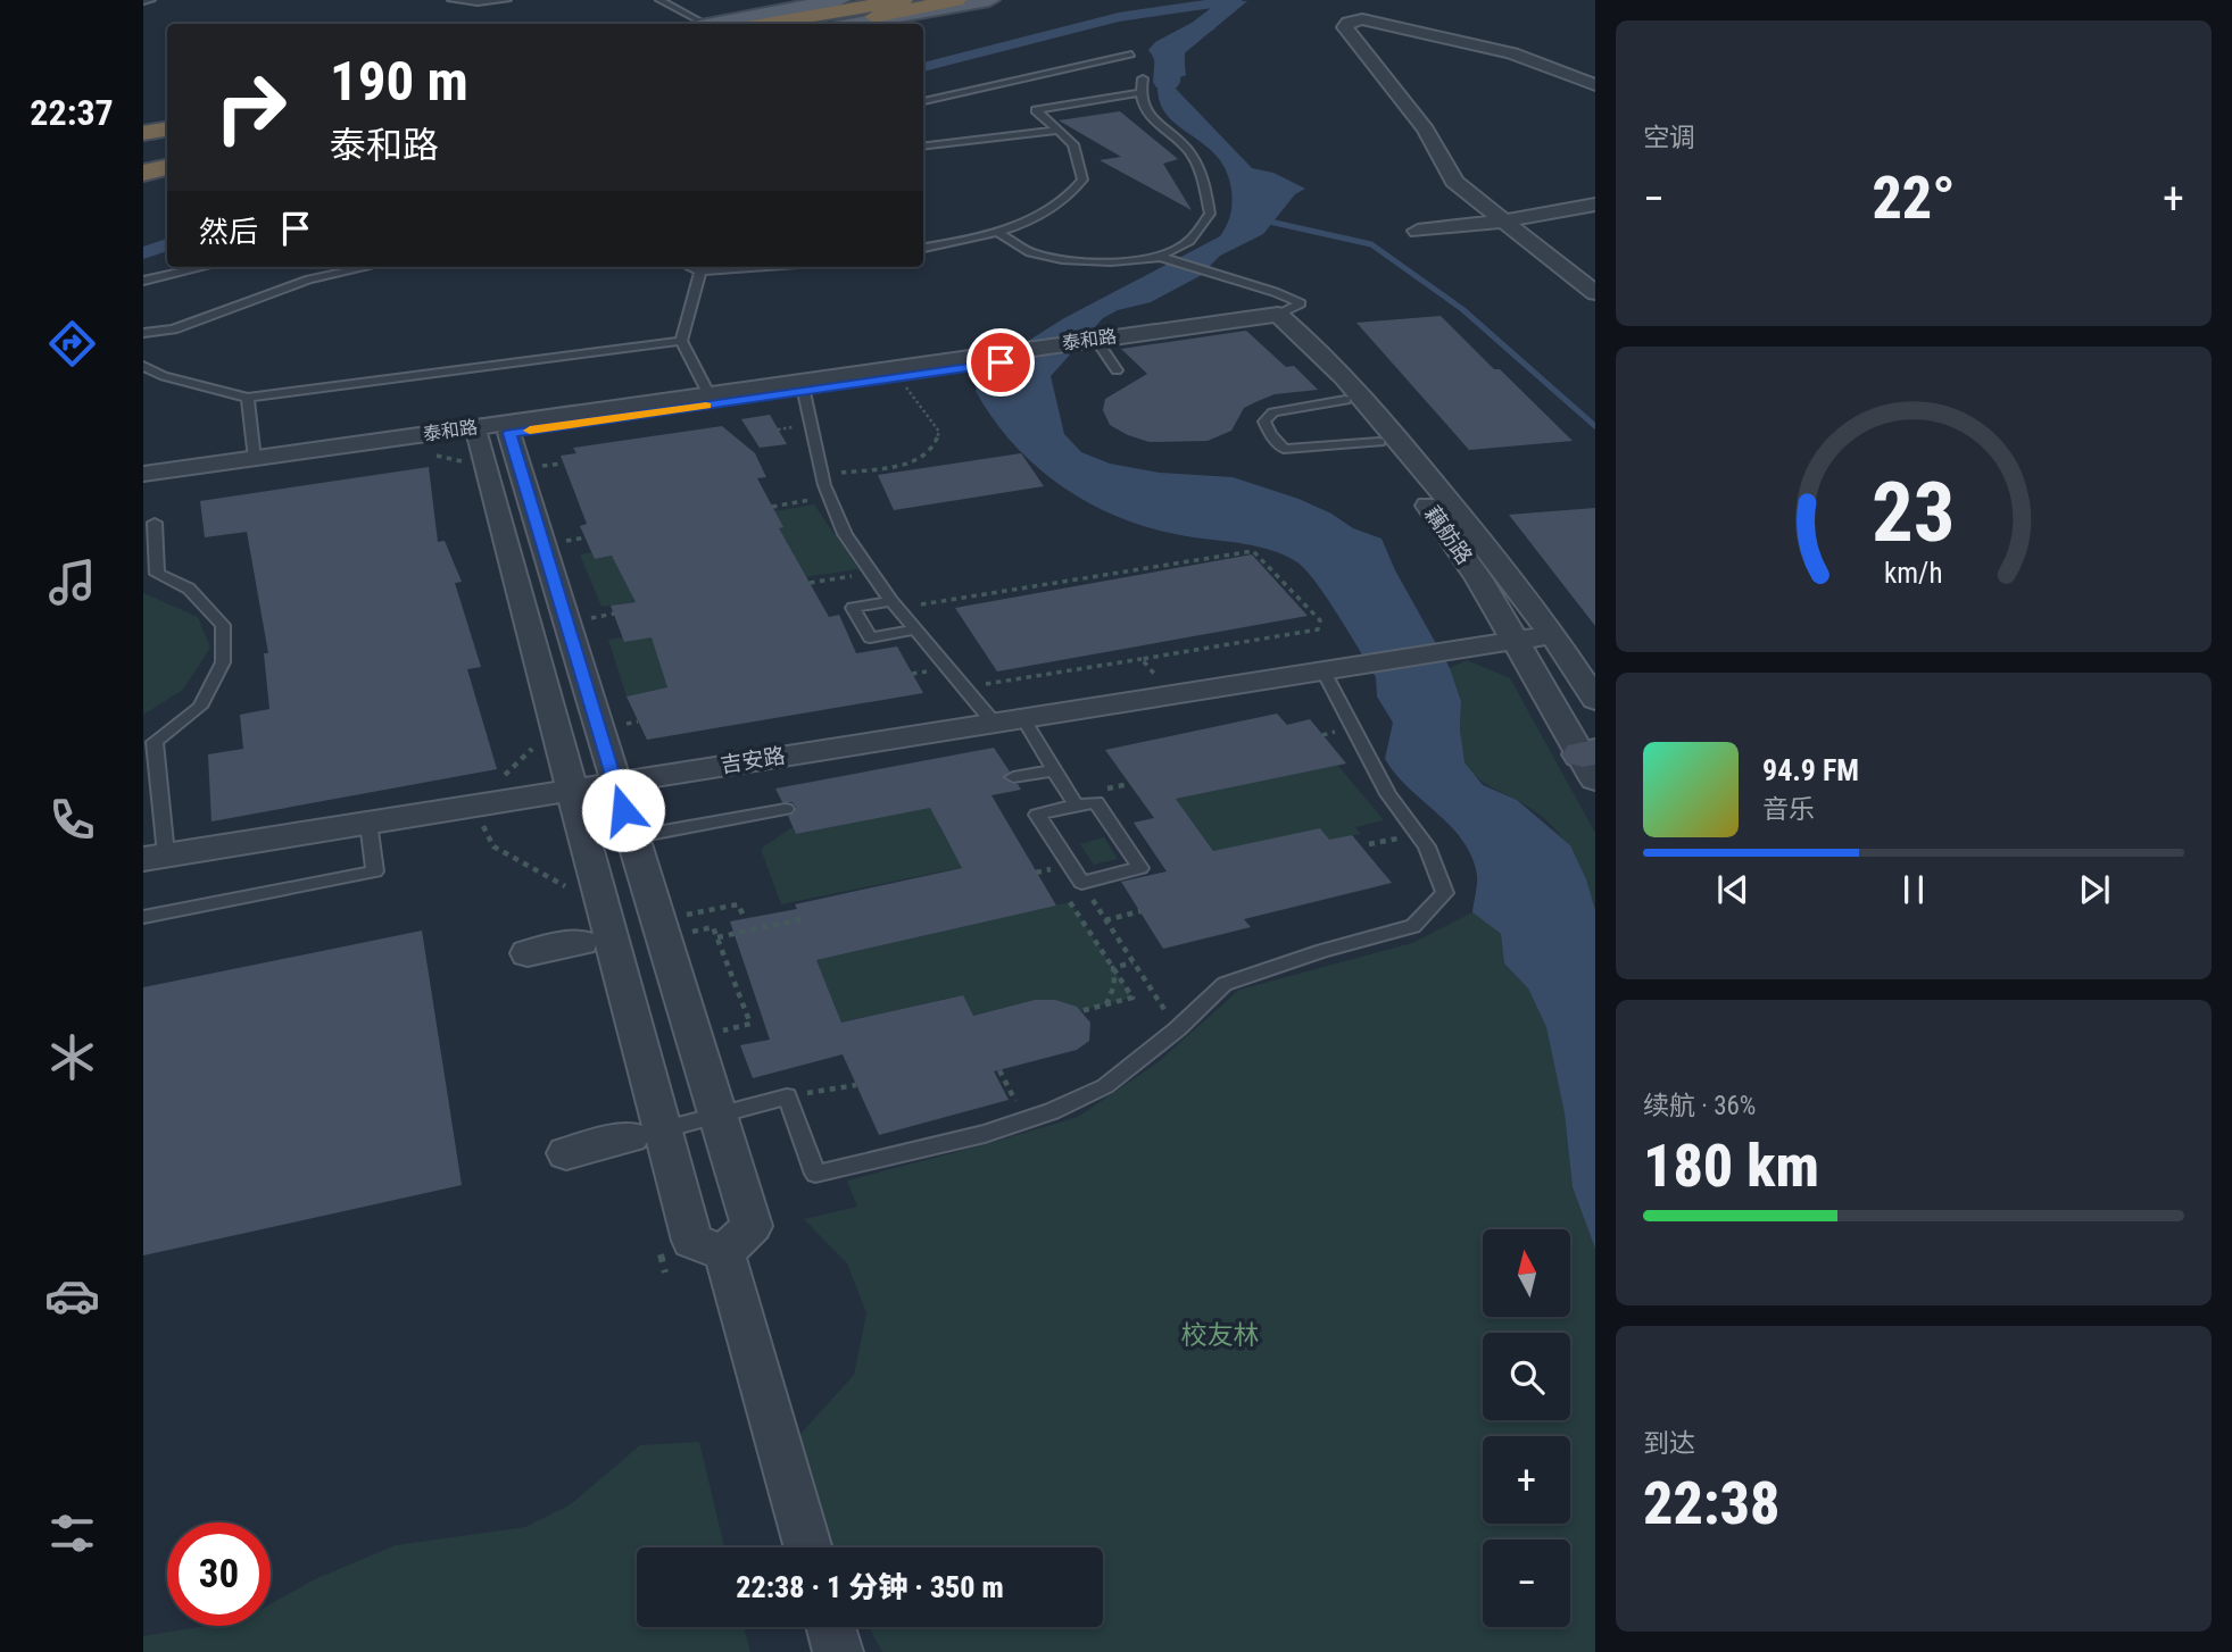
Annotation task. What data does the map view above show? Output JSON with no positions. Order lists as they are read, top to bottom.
{
  "streets": {
    "street": ["泰和路", "藕舫路", "吉安路"]
  },
  "crossings": [
    ["泰和路", "藕舫路"],
    ["藕舫路", "吉安路"]
  ],
  "parks": ["校友林"],
  "north": "top",
  "page": {
    "tabs": "22:37",
    "tile": [
      "空调",
      ["续航 · 36%", "180 km"],
      ["到达", "22:38"]
    ],
    "turn": ["190 m", "泰和路"],
    "heat": ["−", "22°", "+"],
    "then": "然后",
    "song": ["94.9 FM", "音乐"],
    "map_buttons": ["+", "−"],
    "limit": "30",
    "trip": "22:38 · 1 分钟 · 350 m",
    "gauge": ["23", "km/h"]
  }
}
